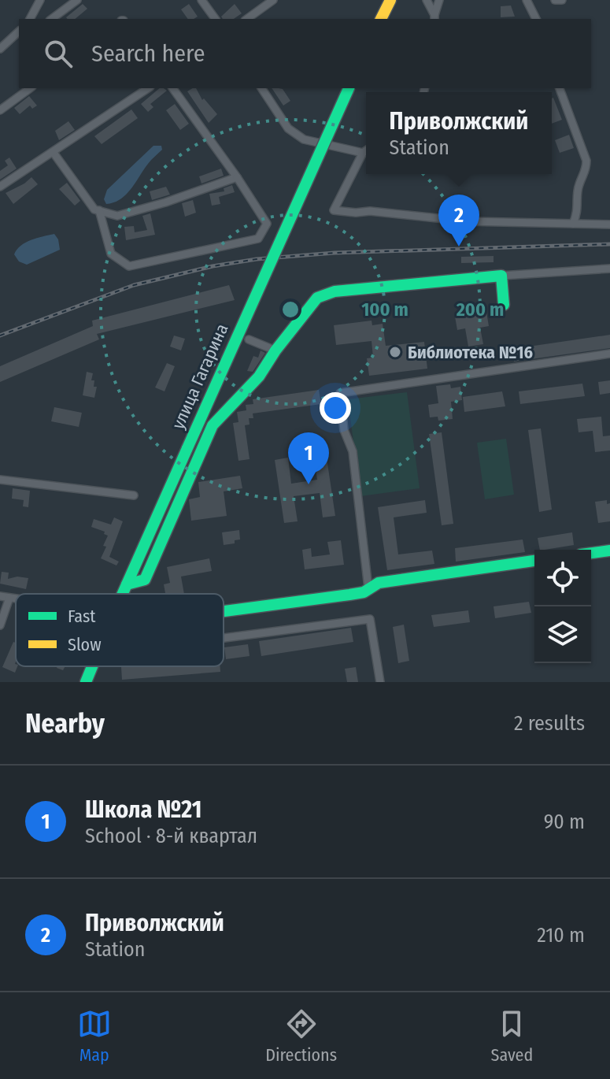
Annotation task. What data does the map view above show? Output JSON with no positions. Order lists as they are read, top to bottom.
{
  "streets": {
    "street": ["улица Гагарина"]
  },
  "places": ["Библиотека №16"],
  "legend": ["Fast", "Slow"],
  "page": {
    "search": "Search here",
    "popup": ["Приволжский", "Station"],
    "pins": ["2", "1"],
    "heading": ["Nearby", "2 results"],
    "list": [
      {
        "mark": "1",
        "name": "Школа №21",
        "note": "School · 8-й квартал",
        "value": "90 m"
      },
      {
        "mark": "2",
        "name": "Приволжский",
        "note": "Station",
        "value": "210 m"
      }
    ],
    "nav": ["Map", "Directions", "Saved"]
  },
  "rings": ["100 m", "200 m"]
}
